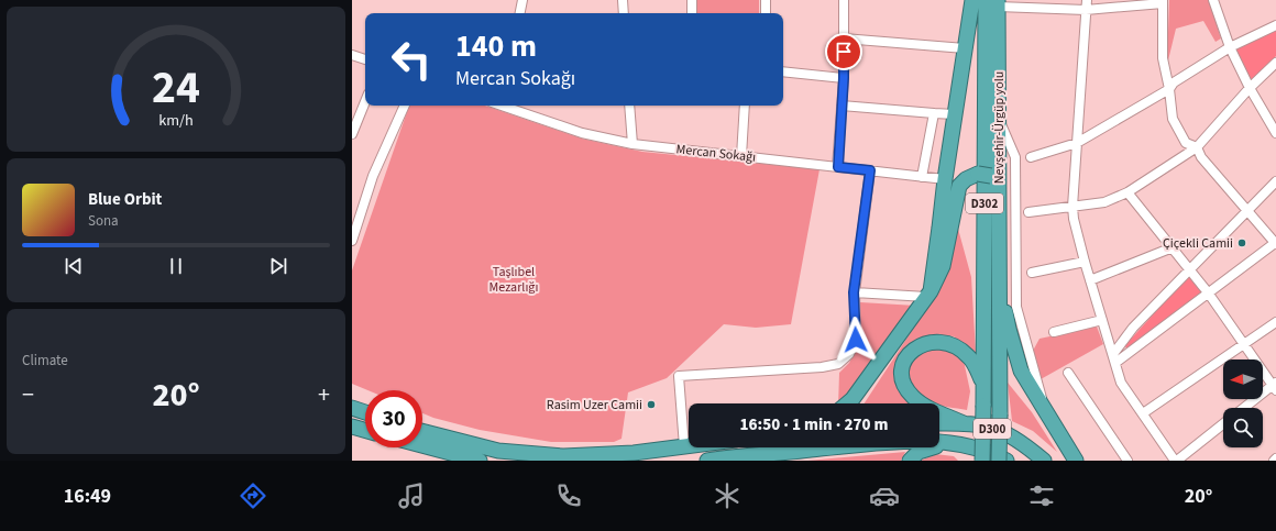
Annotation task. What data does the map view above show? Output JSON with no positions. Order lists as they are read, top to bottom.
{
  "streets": {
    "highway": ["Nevşehir-Ürgüp yolu", "D302", "D300"],
    "street": ["Mercan Sokağı"]
  },
  "crossings": [
    ["Nevşehir-Ürgüp yolu", "D300"]
  ],
  "parks": ["Taşlıbel Mezarlığı"],
  "places": ["Çiçekli Camii", "Rasim Uzer Camii"],
  "north": "left",
  "page": {
    "turn": ["140 m", "Mercan Sokağı"],
    "song": ["Blue Orbit", "Sona"],
    "tile": "Climate",
    "heat": ["−", "20°", "+"],
    "limit": "30",
    "trip": "16:50 · 1 min · 270 m",
    "tabs": ["16:49", "20°"],
    "gauge": ["24", "km/h"]
  }
}
